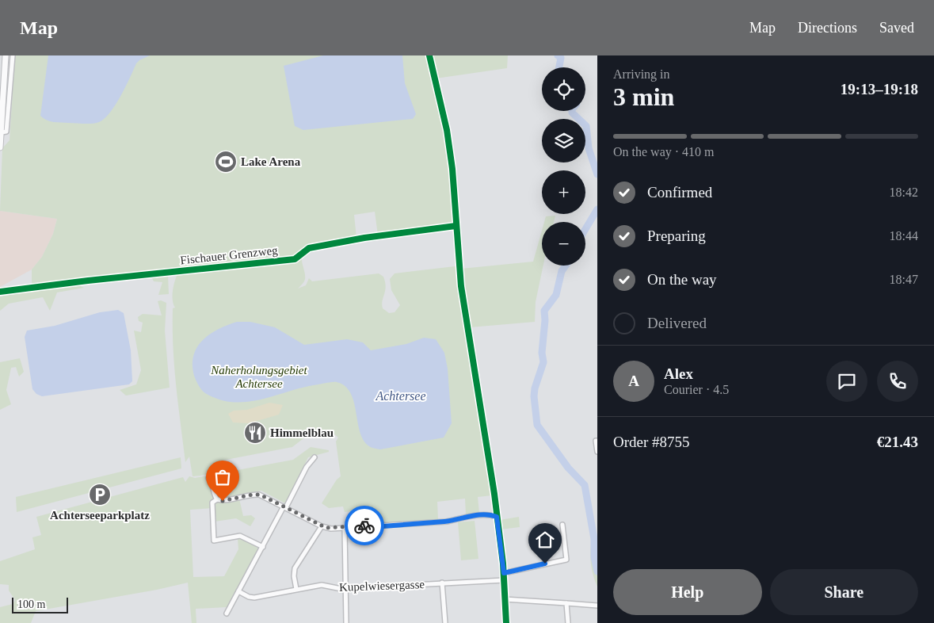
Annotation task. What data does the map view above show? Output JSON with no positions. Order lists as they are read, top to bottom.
{
  "streets": {
    "street": ["Fischauer Grenzweg", "Kupelwiesergasse"]
  },
  "water": ["Achtersee"],
  "parks": ["Naherholungsgebiet Achtersee"],
  "places": {
    "sports": ["Lake Arena"],
    "restaurant": ["Himmelblau"],
    "parking": ["Achterseeparkplatz"]
  },
  "scale_bar": "100 m",
  "page": {
    "header": "Map",
    "nav": ["Map", "Directions", "Saved"],
    "heading": ["3 min", "Arriving in", "19:13–19:18"],
    "panel": [
      "Alex",
      "Courier · 4.5",
      "Order #8755",
      "€21.43"
    ],
    "map_buttons": ["+", "−"],
    "bar": "On the way · 410 m",
    "list": [
      ["Confirmed", "18:42"],
      ["Preparing", "18:44"],
      ["On the way", "18:47"],
      "Delivered"
    ],
    "round": "A",
    "buttons": ["Help", "Share"],
    "scale": "100 m"
  }
}
